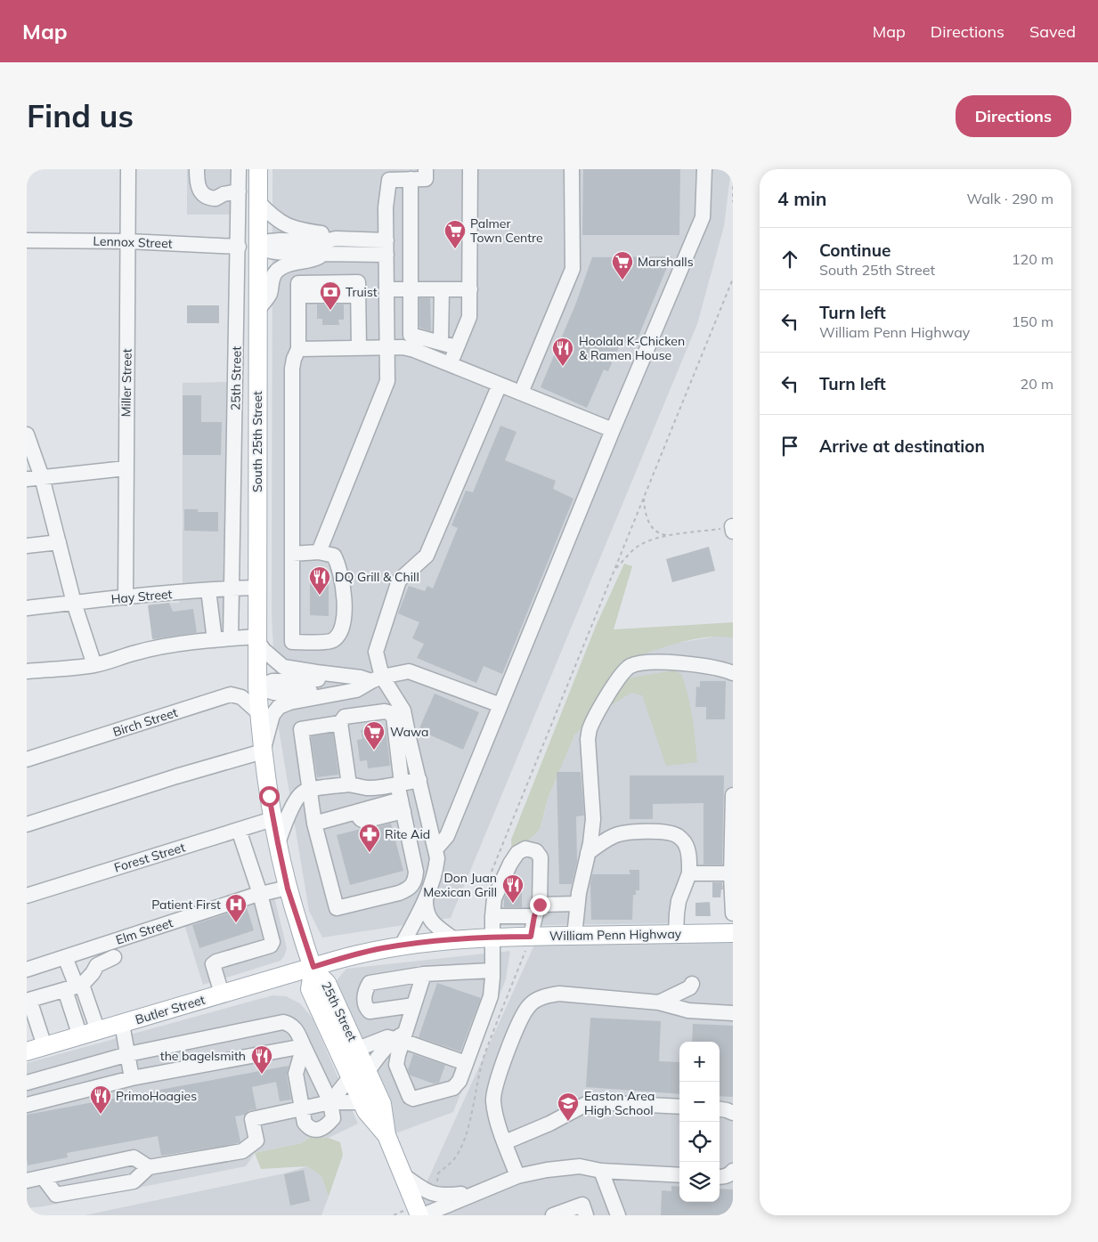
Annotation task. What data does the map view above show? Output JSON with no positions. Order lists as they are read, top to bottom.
{
  "streets": {
    "main road": [
      "25th Street",
      "South 25th Street",
      "William Penn Highway",
      "Butler Street"
    ],
    "street": [
      "Lennox Street",
      "Miller Street",
      "Hay Street",
      "Birch Street",
      "Forest Street",
      "Elm Street"
    ]
  },
  "crossings": [
    ["Lennox Street", "25th Street"],
    ["Lennox Street", "Miller Street"],
    ["25th Street", "South 25th Street"],
    ["25th Street", "Hay Street"],
    ["25th Street", "William Penn Highway"],
    ["25th Street", "Butler Street"],
    ["Miller Street", "Hay Street"],
    ["South 25th Street", "Hay Street"],
    ["South 25th Street", "Birch Street"],
    ["South 25th Street", "Forest Street"],
    ["South 25th Street", "Elm Street"],
    ["South 25th Street", "William Penn Highway"],
    ["South 25th Street", "Butler Street"],
    ["William Penn Highway", "Butler Street"]
  ],
  "places": {
    "supermarket": ["Palmer Town Centre", "Marshalls", "Wawa"],
    "bank": ["Truist"],
    "restaurant": [
      "Hoolala K-Chicken & Ramen House",
      "DQ Grill & Chill",
      "Don Juan Mexican Grill",
      "the bagelsmith",
      "PrimoHoagies"
    ],
    "pharmacy": ["Rite Aid"],
    "hospital": ["Patient First"],
    "school or university": ["Easton Area High School"]
  },
  "page": {
    "header": "Map",
    "nav": ["Map", "Directions", "Saved"],
    "buttons": "Directions",
    "title": "Find us",
    "heading": ["4 min", "Walk · 290 m"],
    "list": [
      ["Continue", "South 25th Street", "120 m"],
      ["Turn left", "William Penn Highway", "150 m"],
      ["Turn left", "20 m"],
      "Arrive at destination"
    ],
    "map_buttons": ["+", "−"]
  }
}
